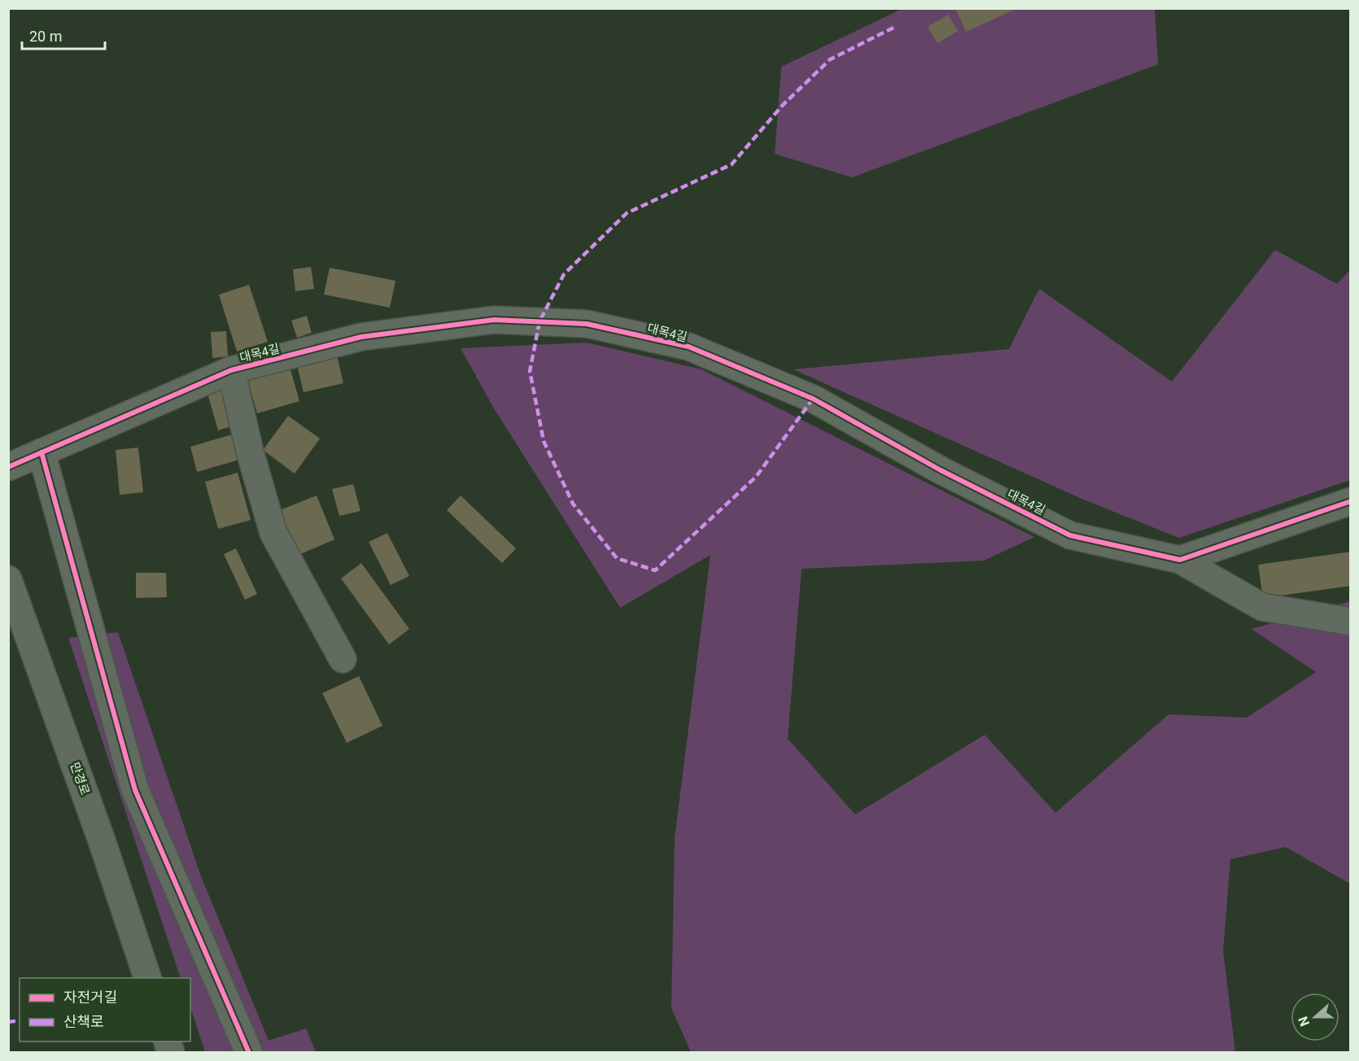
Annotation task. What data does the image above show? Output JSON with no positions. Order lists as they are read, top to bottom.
{
  "streets": {
    "street": ["대목4길", "만경로"]
  },
  "legend": ["자전거길", "산책로"],
  "scale_bar": "20 m",
  "north": "left"
}
